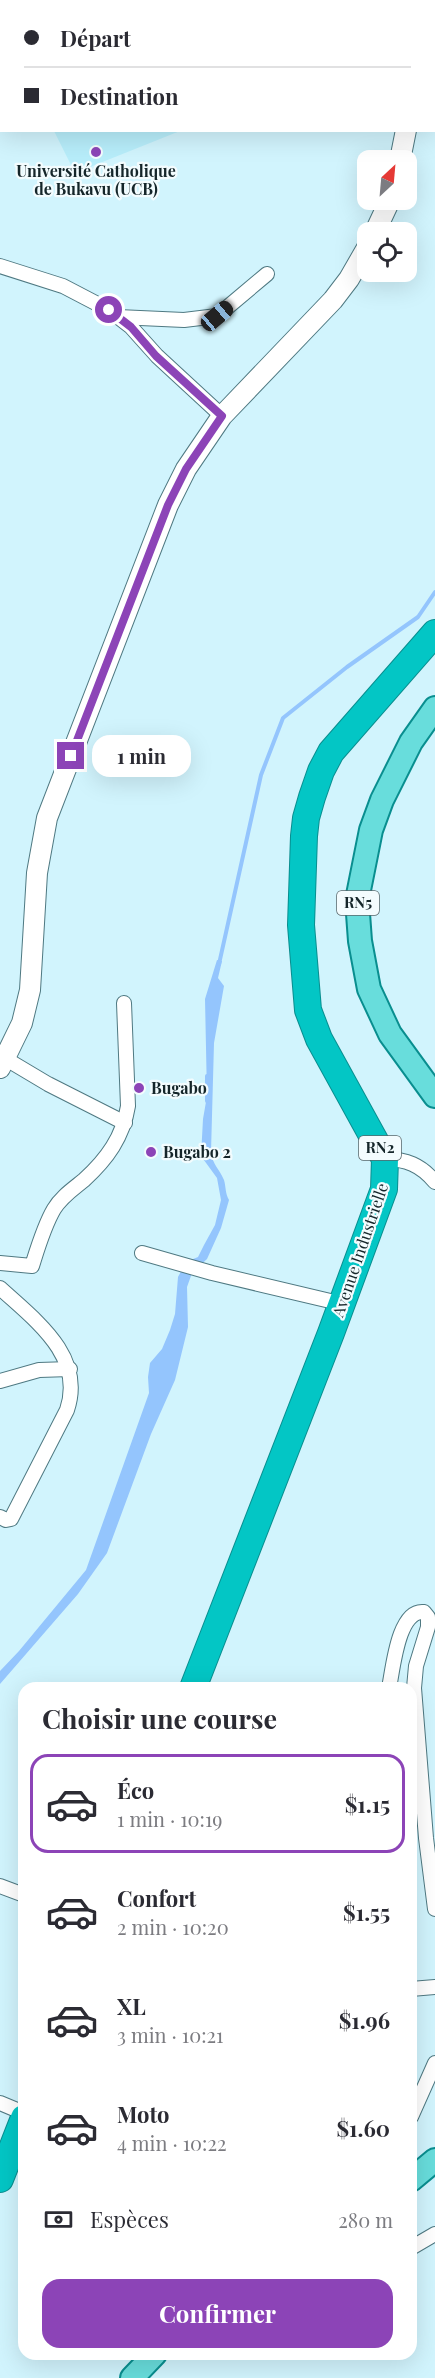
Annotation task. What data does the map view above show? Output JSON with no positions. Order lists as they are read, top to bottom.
{
  "streets": {
    "highway": ["RN2", "Avenue Industrielle"],
    "main road": ["RN5"]
  },
  "places": ["Université Catholique de Bukavu (UCB)", "Bugabo", "Bugabo 2"],
  "north": "top right",
  "page": {
    "banner": ["Départ", "Destination"],
    "bubble": "1 min",
    "heading": "Choisir une course",
    "list": [
      {
        "name": "Éco",
        "note": "1 min · 10:19",
        "value": "$1.15"
      },
      {
        "name": "Confort",
        "note": "2 min · 10:20",
        "value": "$1.55"
      },
      {
        "name": "XL",
        "note": "3 min · 10:21",
        "value": "$1.96"
      },
      {
        "name": "Moto",
        "note": "4 min · 10:22",
        "value": "$1.60"
      }
    ],
    "pay": ["Espèces", "280 m"],
    "buttons": "Confirmer"
  }
}
